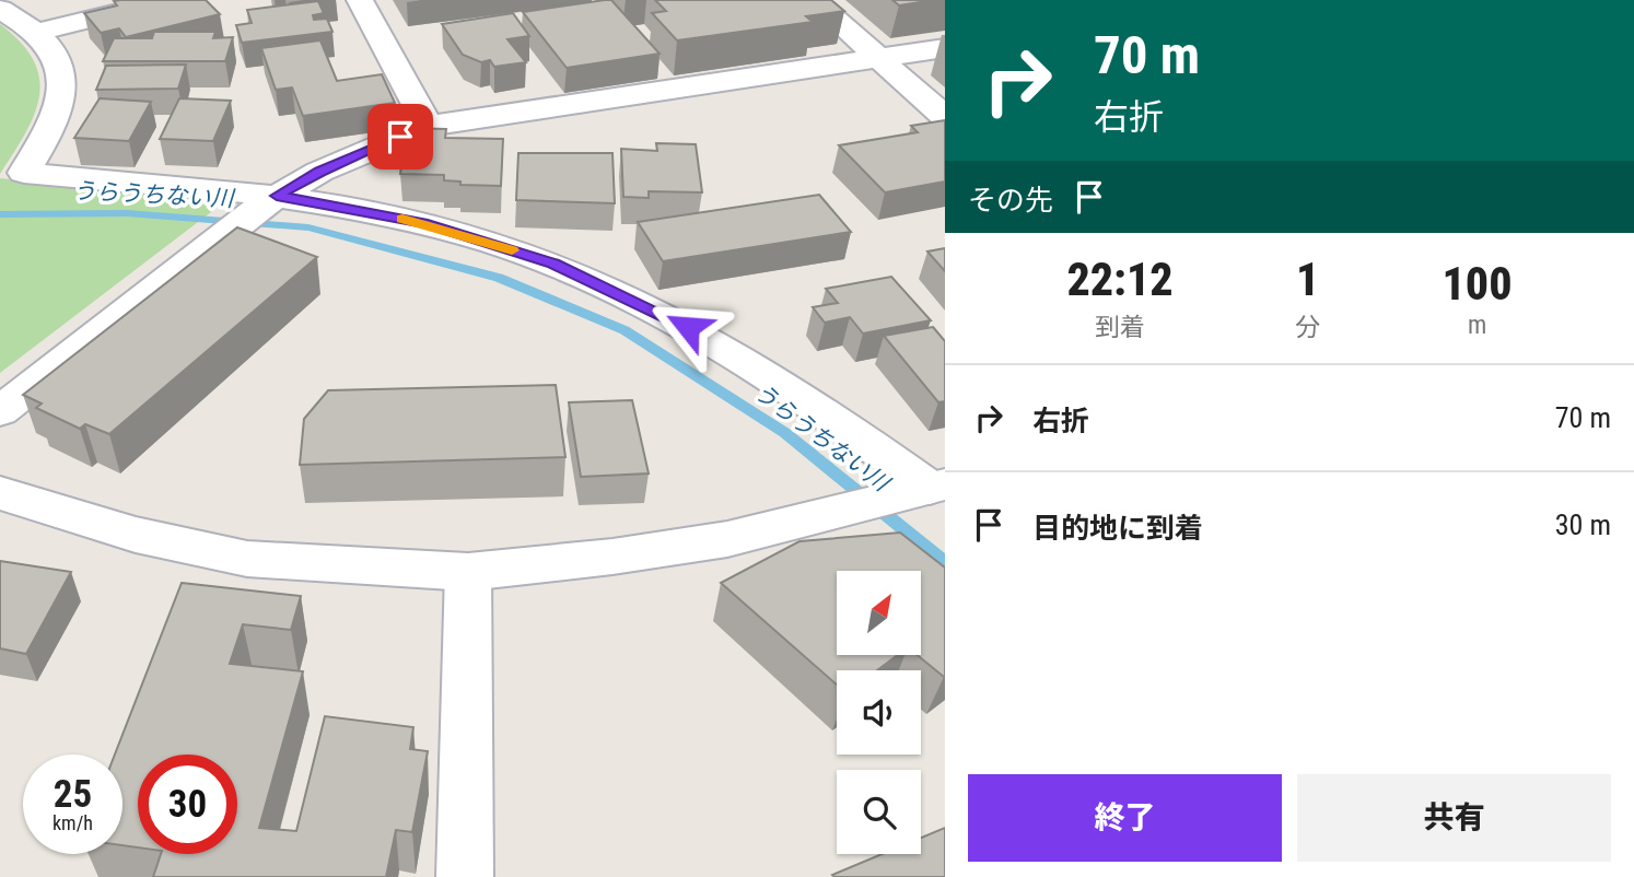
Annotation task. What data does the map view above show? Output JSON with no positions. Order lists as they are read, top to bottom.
{
  "water": ["うらうちない川"],
  "north": "top right",
  "page": {
    "turn": ["70 m", "右折"],
    "then": "その先",
    "eta": [
      "22:12",
      "到着",
      "1",
      "分",
      "100",
      "m"
    ],
    "list": [
      {
        "name": "右折",
        "value": "70 m"
      },
      {
        "name": "目的地に到着",
        "value": "30 m"
      }
    ],
    "speed": "25 km/h",
    "limit": "30",
    "buttons": ["終了", "共有"]
  }
}
